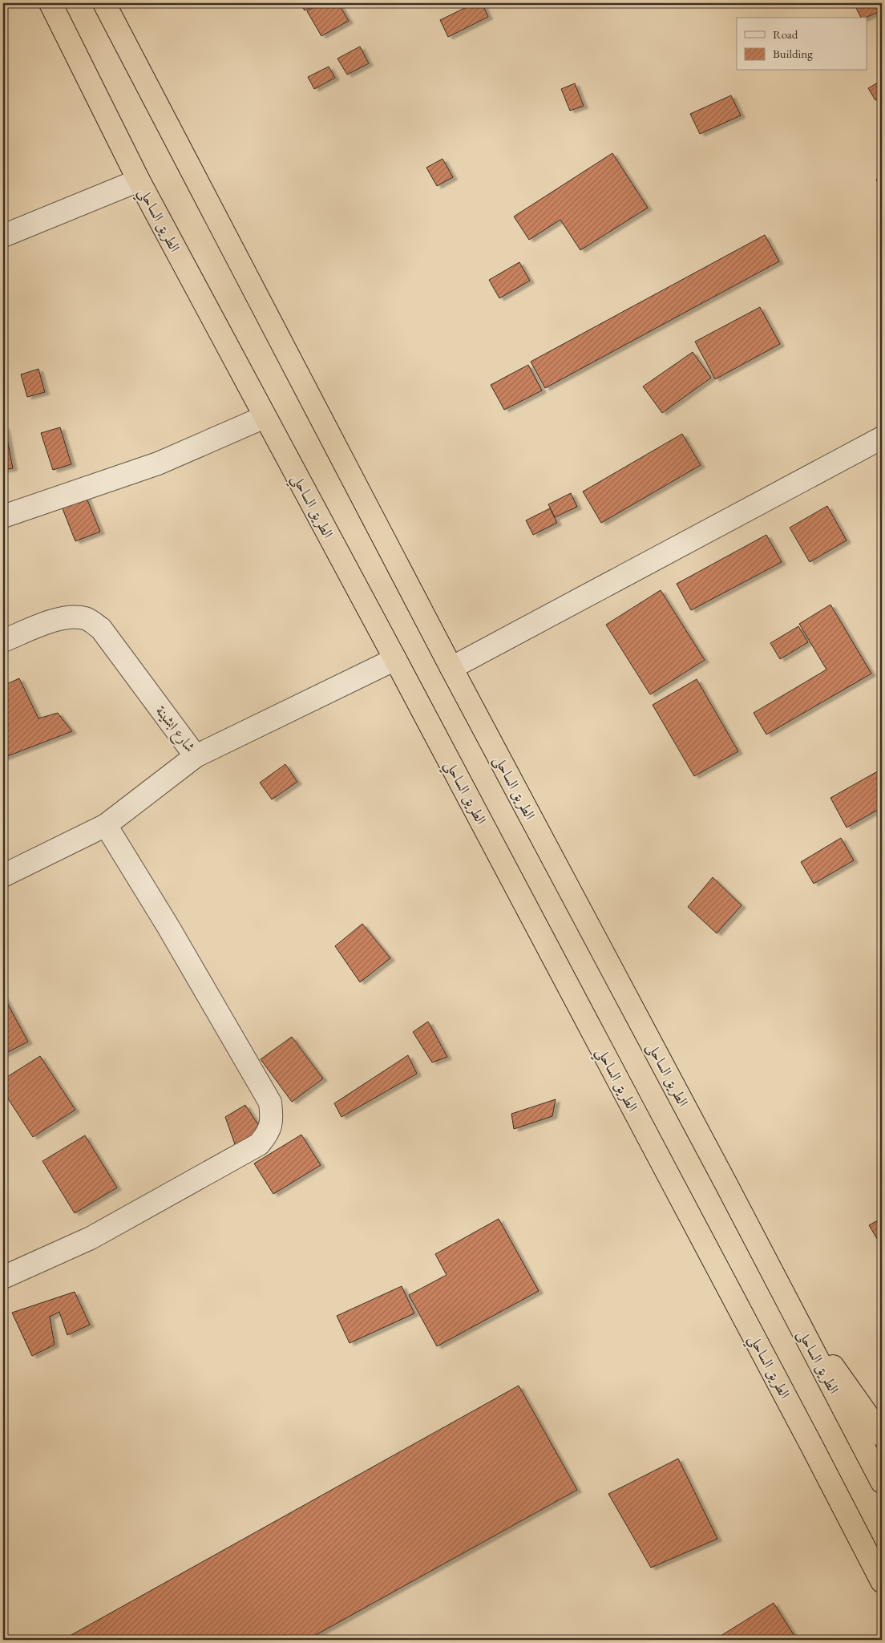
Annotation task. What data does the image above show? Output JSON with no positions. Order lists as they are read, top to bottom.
{
  "streets": {
    "highway": ["الطريق الساحلي", "الطريق الساحلى"],
    "street": ["شارع ابشينة"]
  },
  "crossings": [
    ["الطريق الساحلي", "شارع ابشينة"]
  ],
  "legend": ["Road", "Building"]
}
